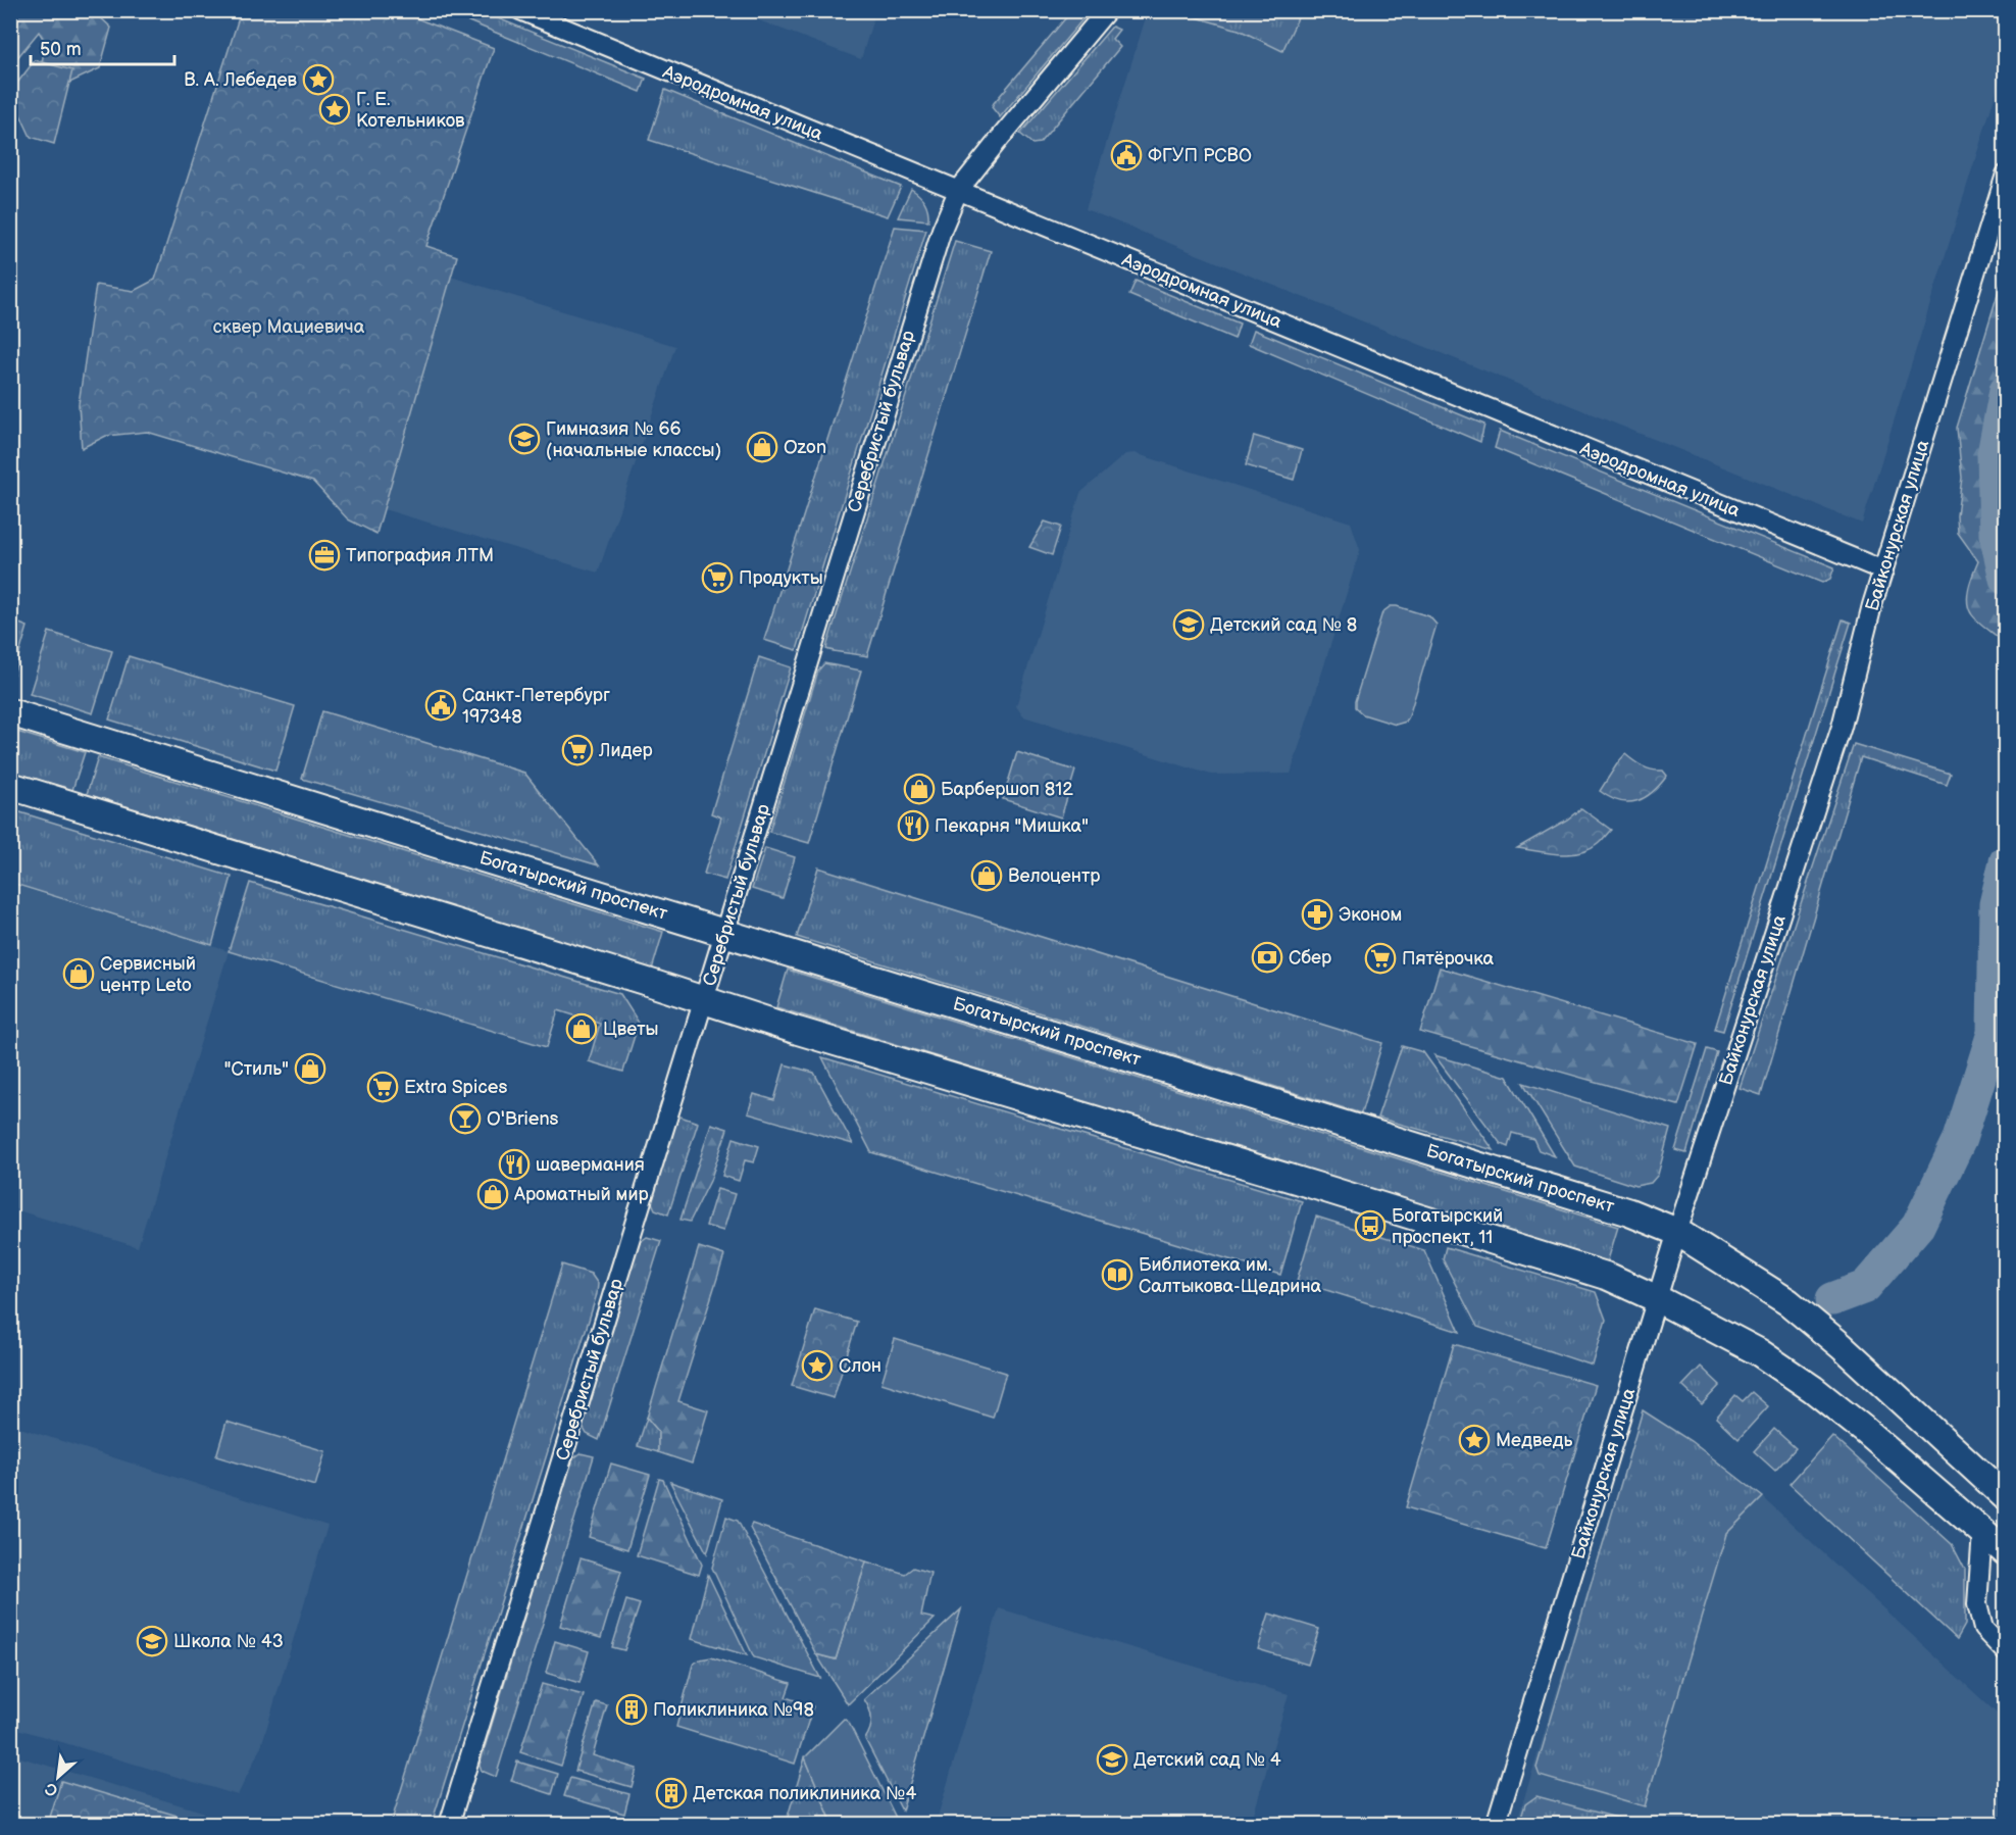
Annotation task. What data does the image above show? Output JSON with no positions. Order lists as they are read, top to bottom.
{
  "streets": {
    "main road": ["Богатырский проспект"],
    "street": ["Аэродромная улица", "Серебристый бульвар", "Байконурская улица"]
  },
  "crossings": [
    ["Аэродромная улица", "Серебристый бульвар"],
    ["Аэродромная улица", "Байконурская улица"],
    ["Серебристый бульвар", "Богатырский проспект"],
    ["Байконурская улица", "Богатырский проспект"]
  ],
  "parks": ["сквер Мациевича"],
  "places": {
    "place": [
      "В. А. Лебедев",
      "Г. Е. Котельников",
      "Слон",
      "Медведь"
    ],
    "public building": ["ФГУП РСВО", "Санкт-Петербург 197348"],
    "school or university": [
      "Гимназия № 66 (начальные классы)",
      "Детский сад № 8",
      "Школа № 43",
      "Детский сад № 4"
    ],
    "shop": [
      "Ozon",
      "Барбершоп 812",
      "Велоцентр",
      "Сервисный центр Leto",
      "Цветы",
      "\"Стиль\"",
      "Ароматный мир"
    ],
    "office": ["Типография ЛТМ"],
    "supermarket": [
      "Продукты",
      "Лидер",
      "Пятёрочка",
      "Extra Spices"
    ],
    "restaurant": ["Пекарня \"Мишка\"", "шавермания"],
    "pharmacy": ["Эконом"],
    "bank": ["Сбер"],
    "bar": ["O'Briens"],
    "bus stop": ["Богатырский проспект, 11"],
    "library": ["Библиотека им. Салтыкова-Щедрина"],
    "building": ["Поликлиника №98", "Детская поликлиника №4"]
  },
  "scale_bar": "50 m",
  "north": "bottom left"
}
